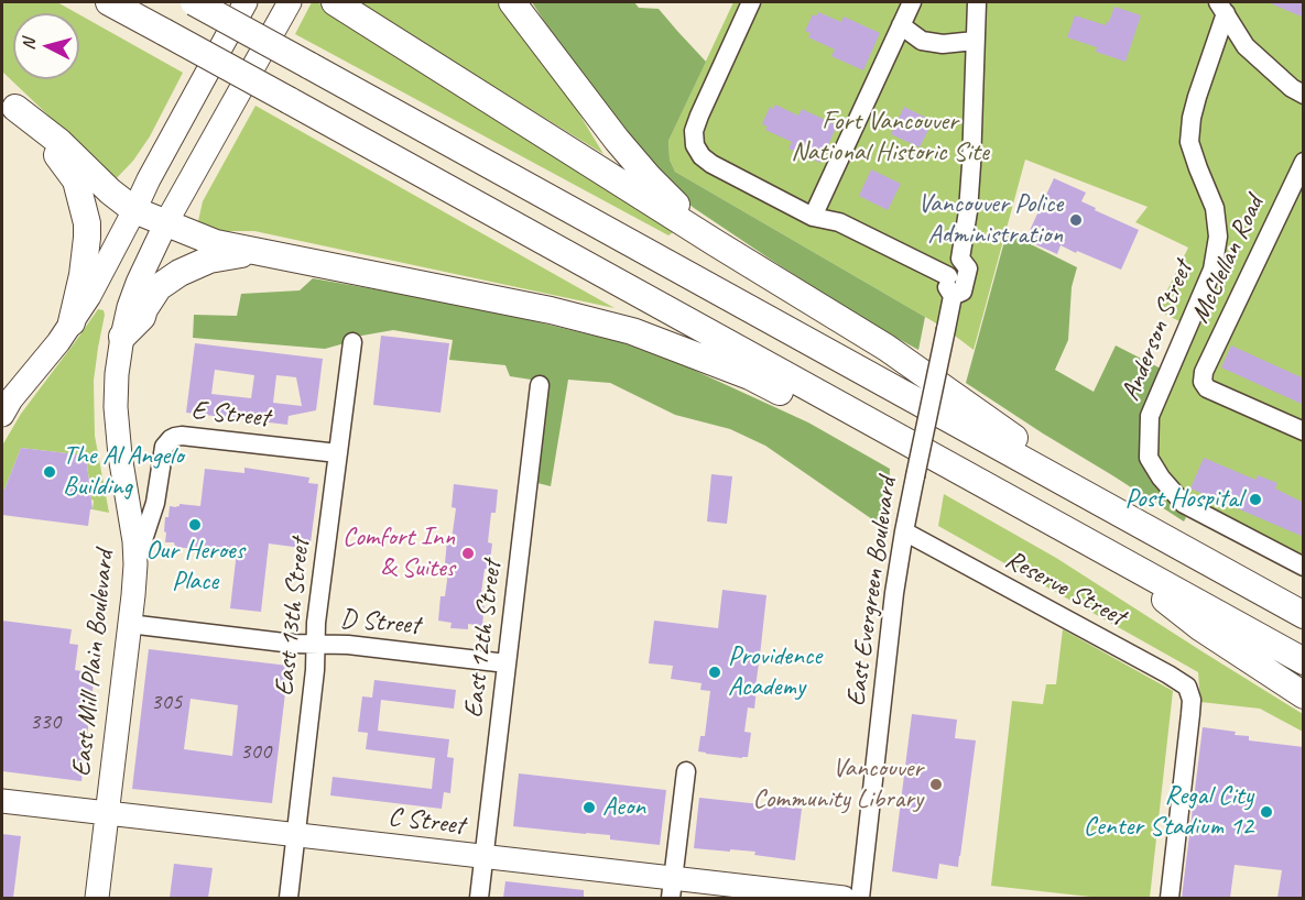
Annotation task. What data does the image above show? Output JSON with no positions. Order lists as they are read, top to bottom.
{
  "streets": {
    "main road": ["East Mill Plain Boulevard", "C Street"],
    "street": [
      "McClellan Road",
      "Anderson Street",
      "E Street",
      "Reserve Street",
      "East Evergreen Boulevard",
      "East 13th Street",
      "D Street",
      "East 12th Street"
    ]
  },
  "crossings": [
    ["E Street", "East 13th Street"],
    ["E Street", "East Mill Plain Boulevard"],
    ["Reserve Street", "East Evergreen Boulevard"],
    ["East 13th Street", "D Street"],
    ["East 13th Street", "C Street"],
    ["D Street", "East 12th Street"],
    ["D Street", "East Mill Plain Boulevard"],
    ["East 12th Street", "C Street"],
    ["East Mill Plain Boulevard", "C Street"]
  ],
  "parks": ["Fort Vancouver National Historic Site"],
  "places": [
    "Vancouver Police Administration",
    "The Al Angelo Building",
    "Post Hospital",
    "Our Heroes Place",
    "Comfort Inn & Suites",
    "Providence Academy",
    "Vancouver Community Library",
    "Aeon",
    "Regal City Center Stadium 12"
  ],
  "house_numbers": ["305", "330", "300"],
  "north": "left"
}
